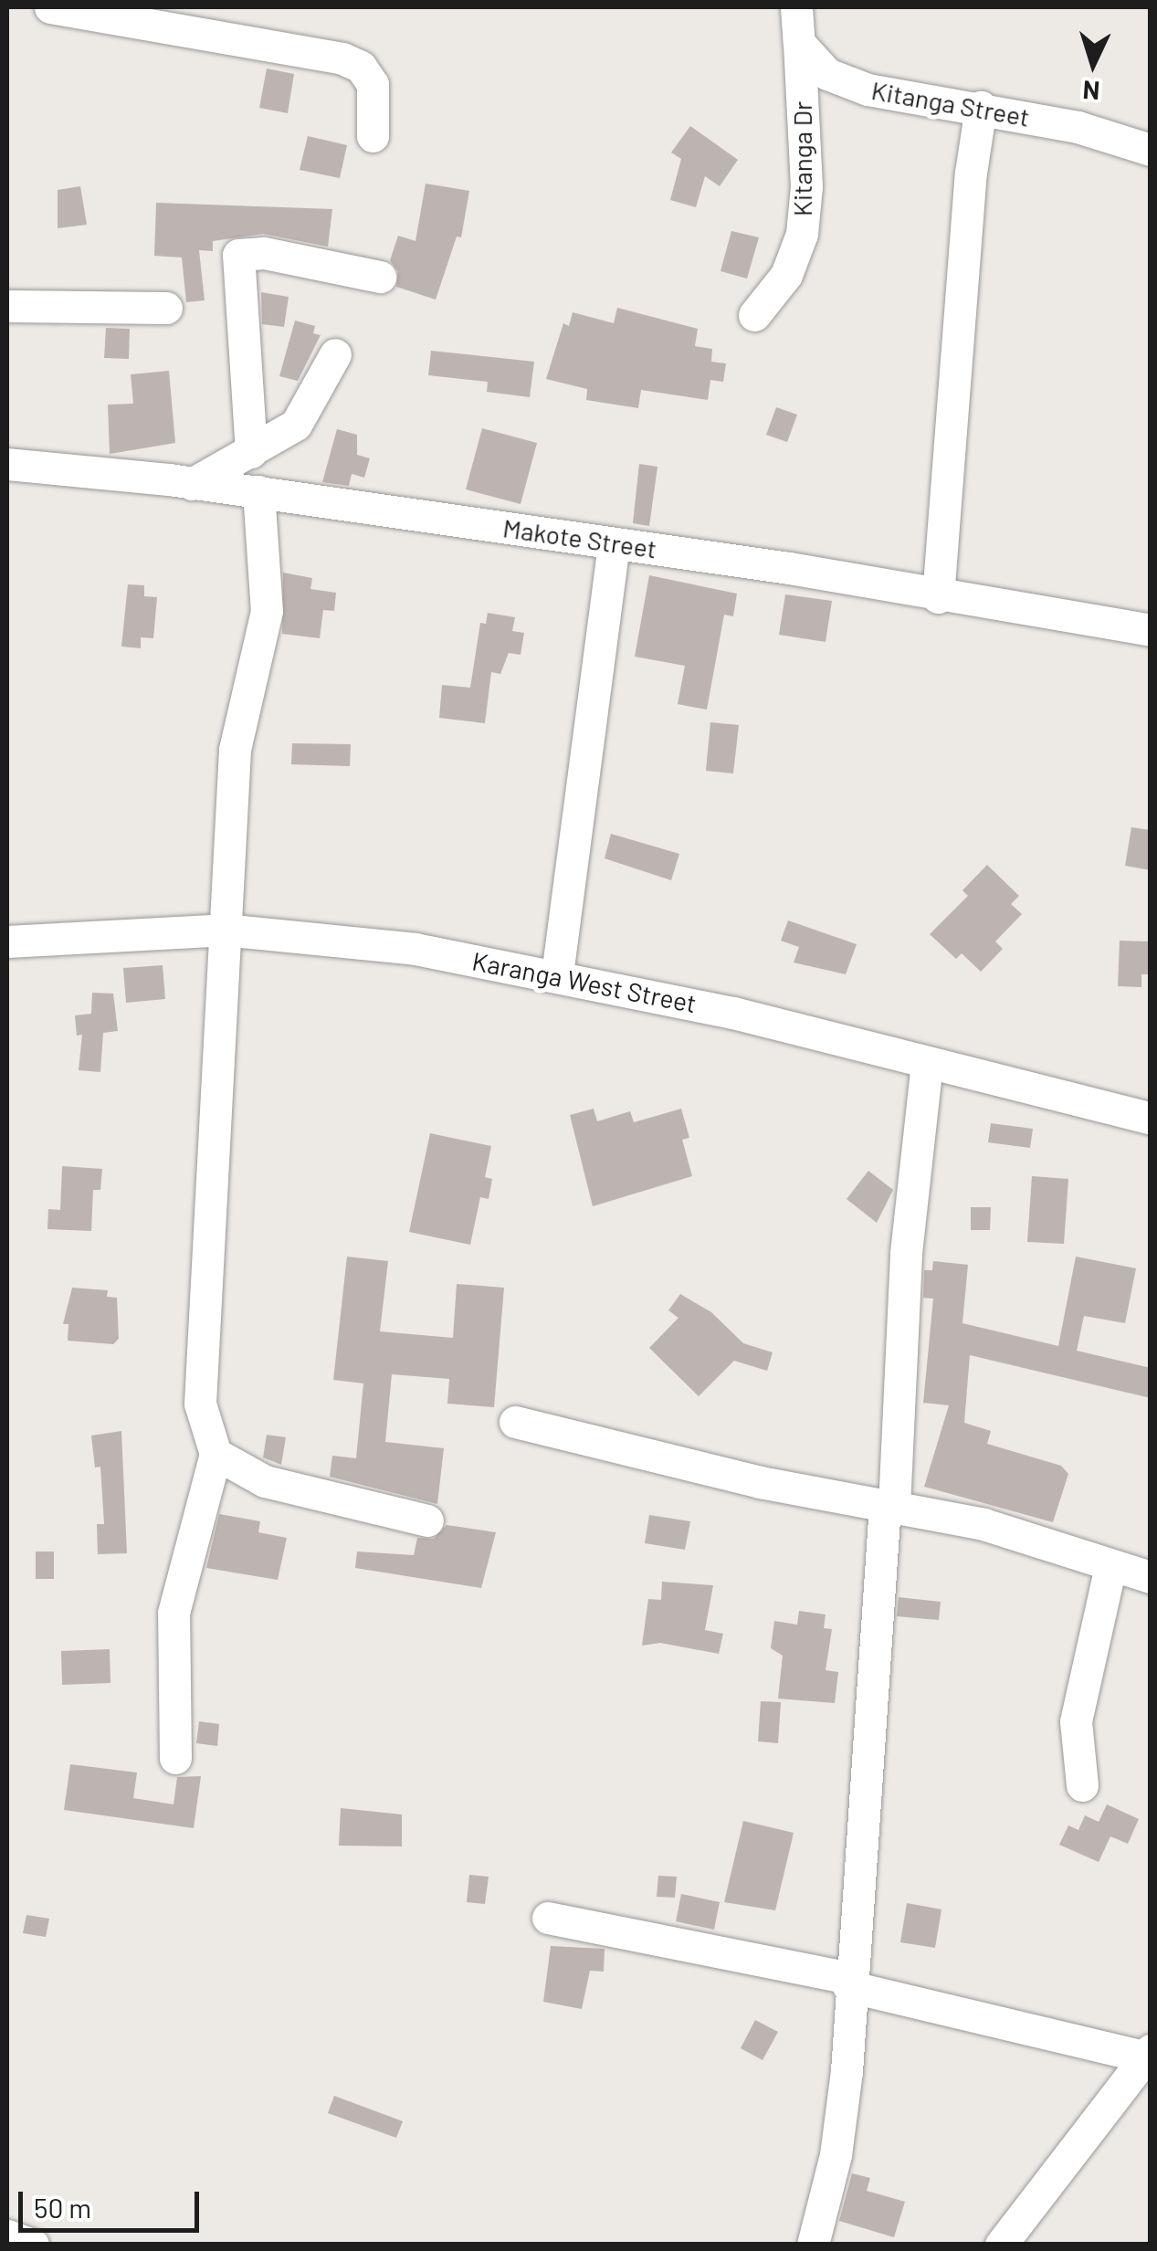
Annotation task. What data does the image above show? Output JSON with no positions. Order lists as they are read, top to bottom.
{
  "streets": {
    "street": [
      "Kitanga Street",
      "Kitanga Dr",
      "Makote Street",
      "Karanga West Street"
    ]
  },
  "crossings": [
    ["Kitanga Street", "Kitanga Dr"]
  ],
  "scale_bar": "50 m",
  "north": "bottom"
}
